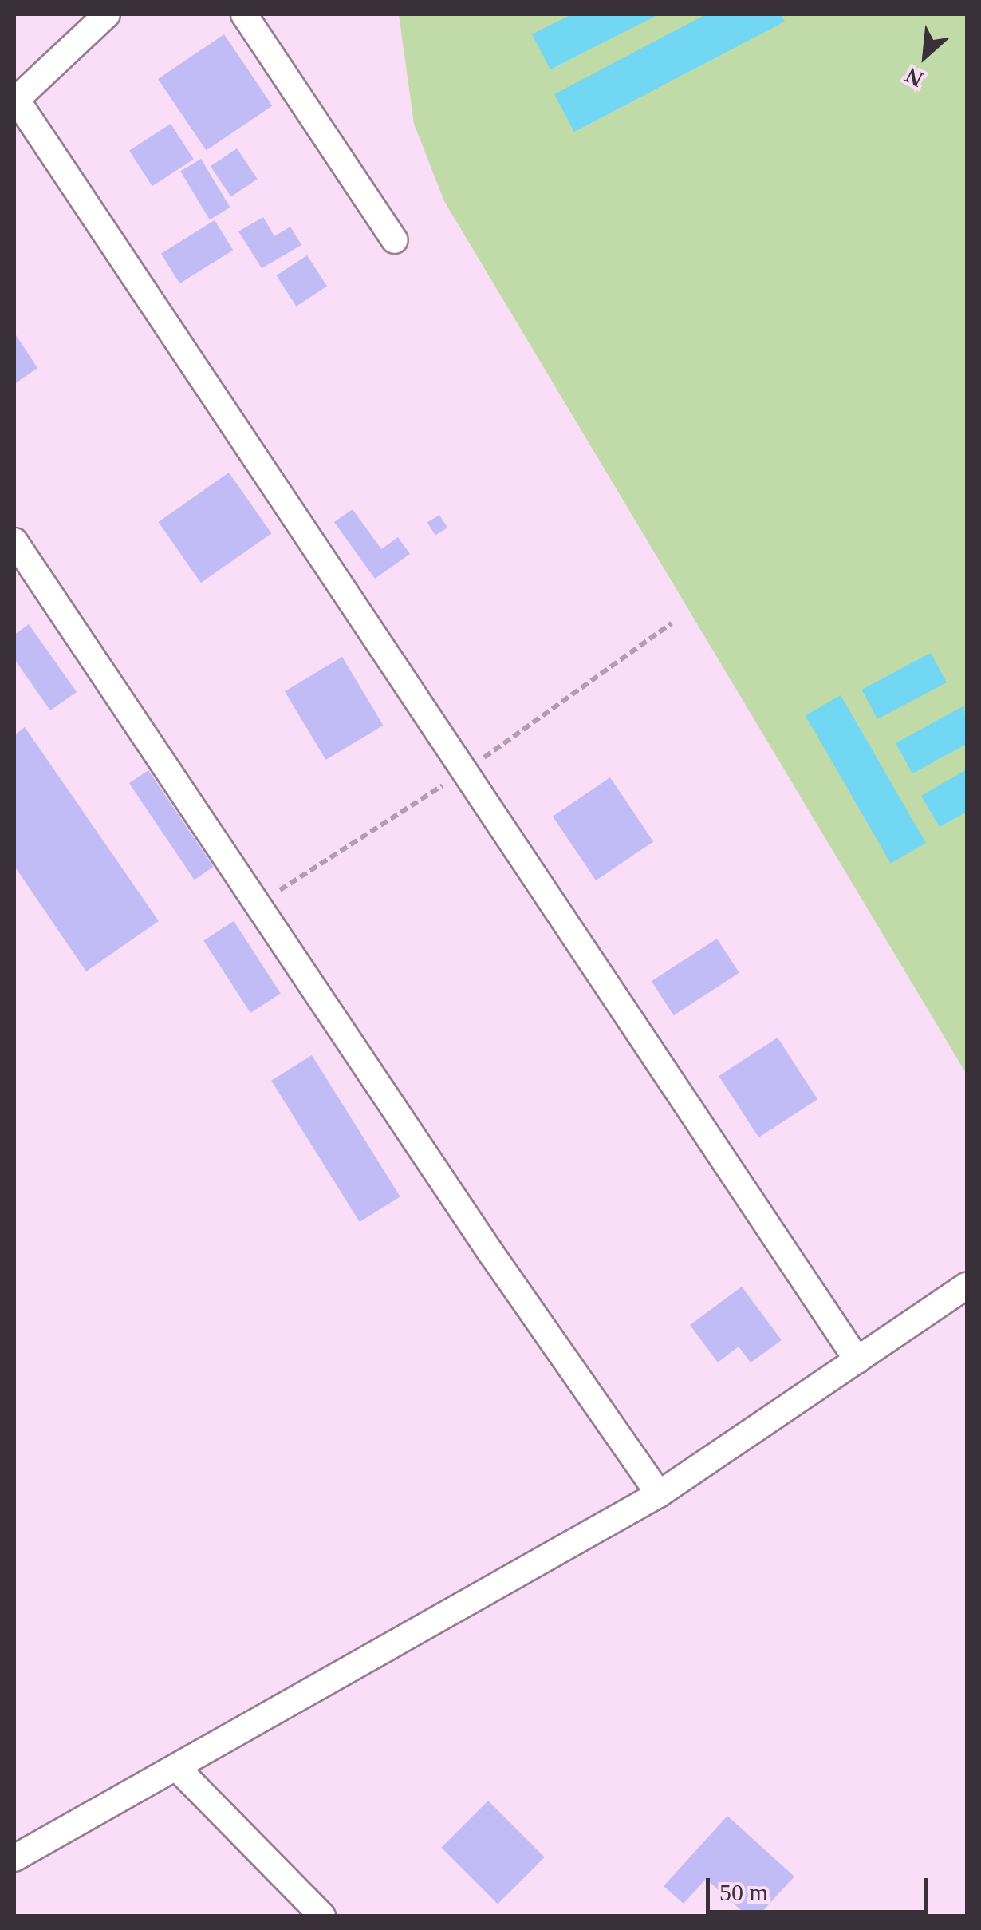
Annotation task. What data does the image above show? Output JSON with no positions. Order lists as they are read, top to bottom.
{
  "scale_bar": "50 m",
  "north": "bottom left"
}
